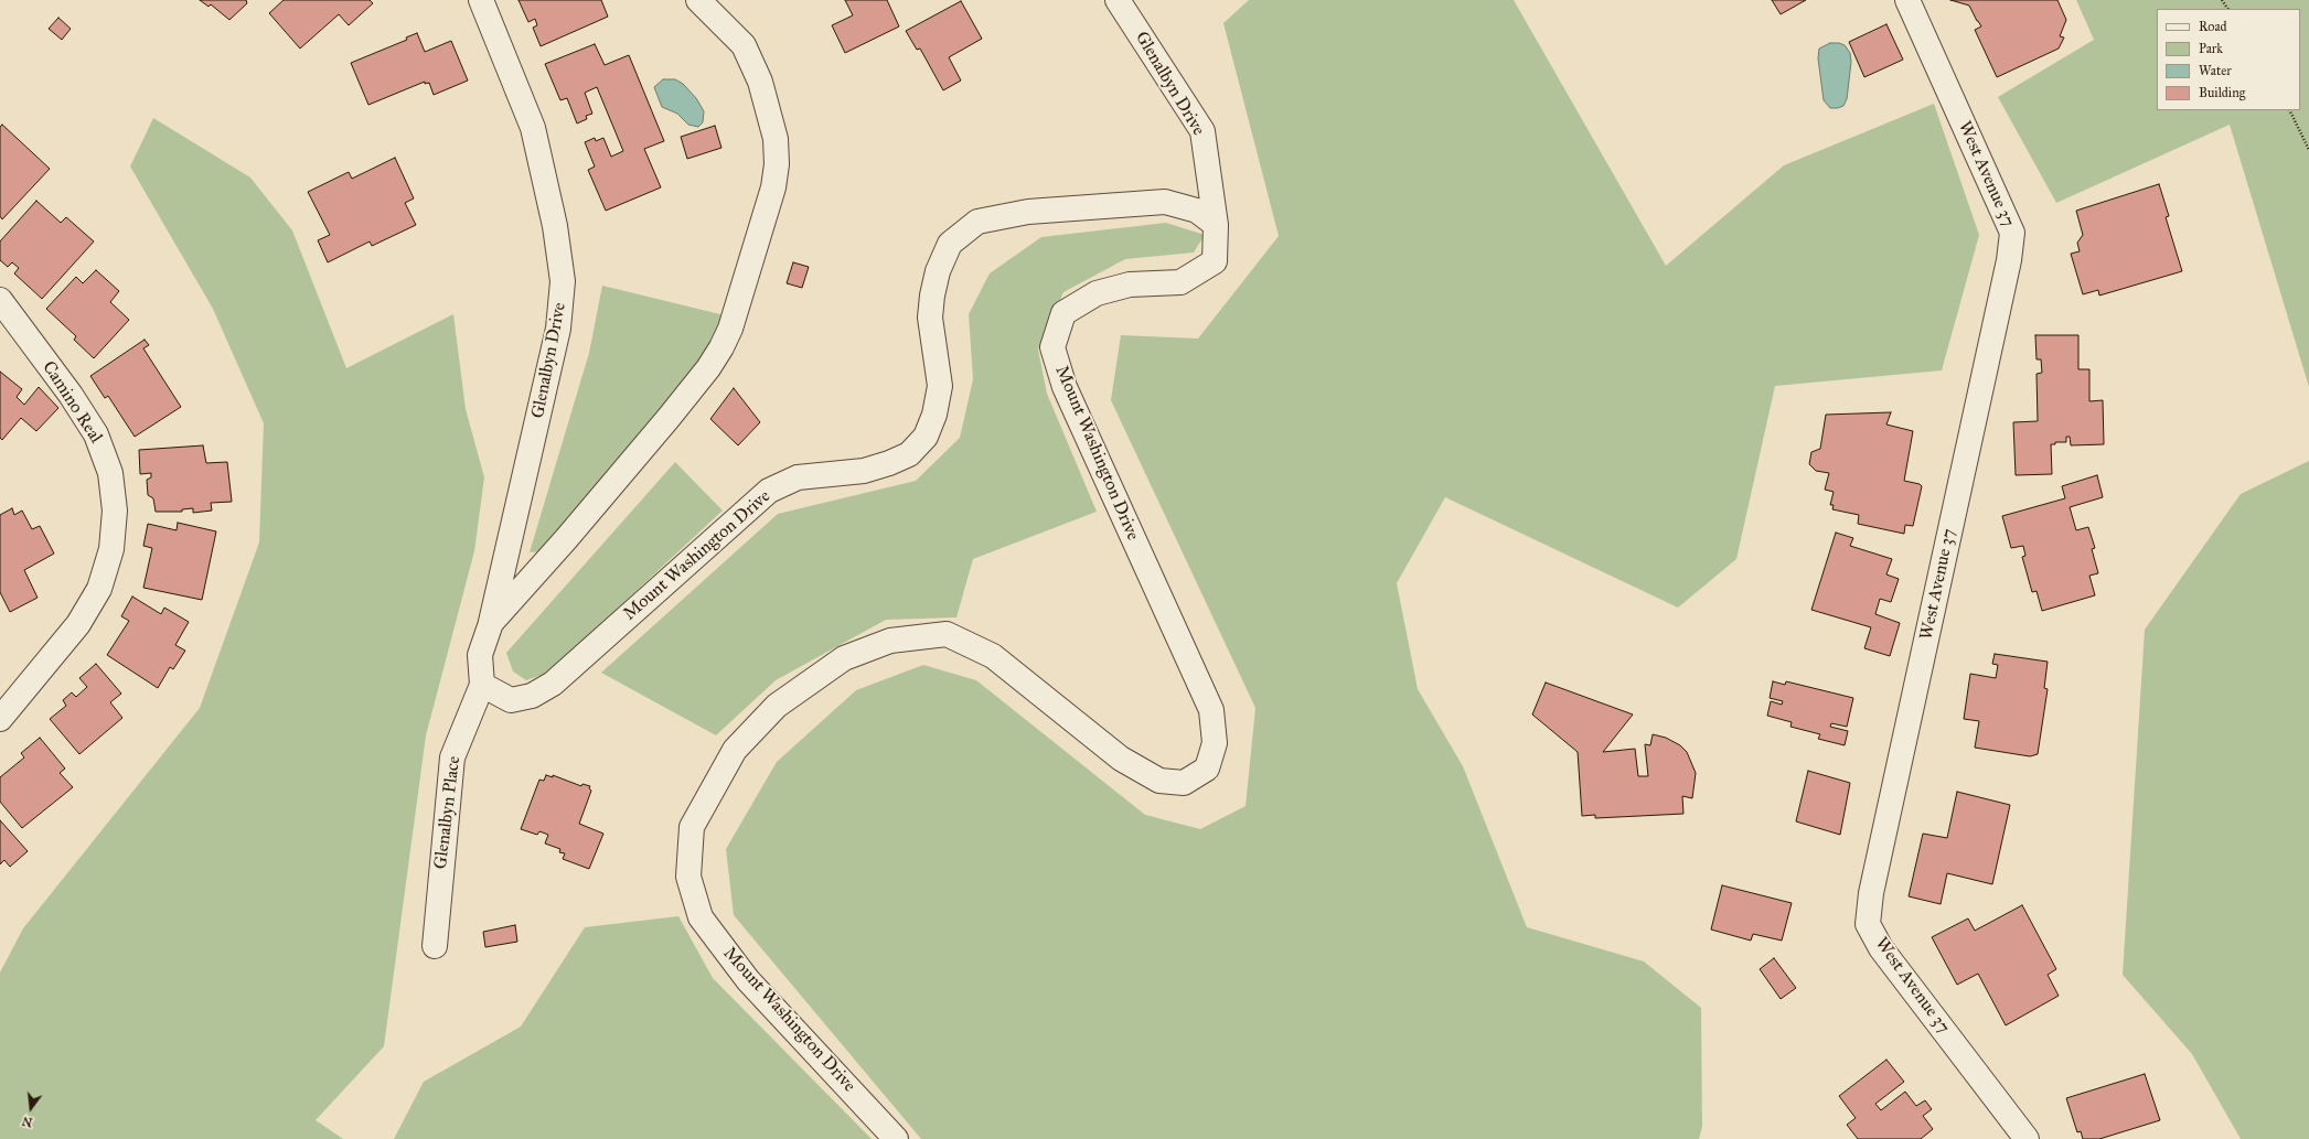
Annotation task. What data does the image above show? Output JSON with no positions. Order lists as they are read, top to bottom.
{
  "streets": {
    "street": [
      "Glenalbyn Drive",
      "West Avenue 37",
      "Camino Real",
      "Mount Washington Drive",
      "Glenalbyn Place"
    ]
  },
  "crossings": [
    ["Glenalbyn Drive", "Mount Washington Drive"],
    ["Mount Washington Drive", "Glenalbyn Place"]
  ],
  "legend": [
    "Road",
    "Park",
    "Water",
    "Building"
  ],
  "north": "bottom"
}
